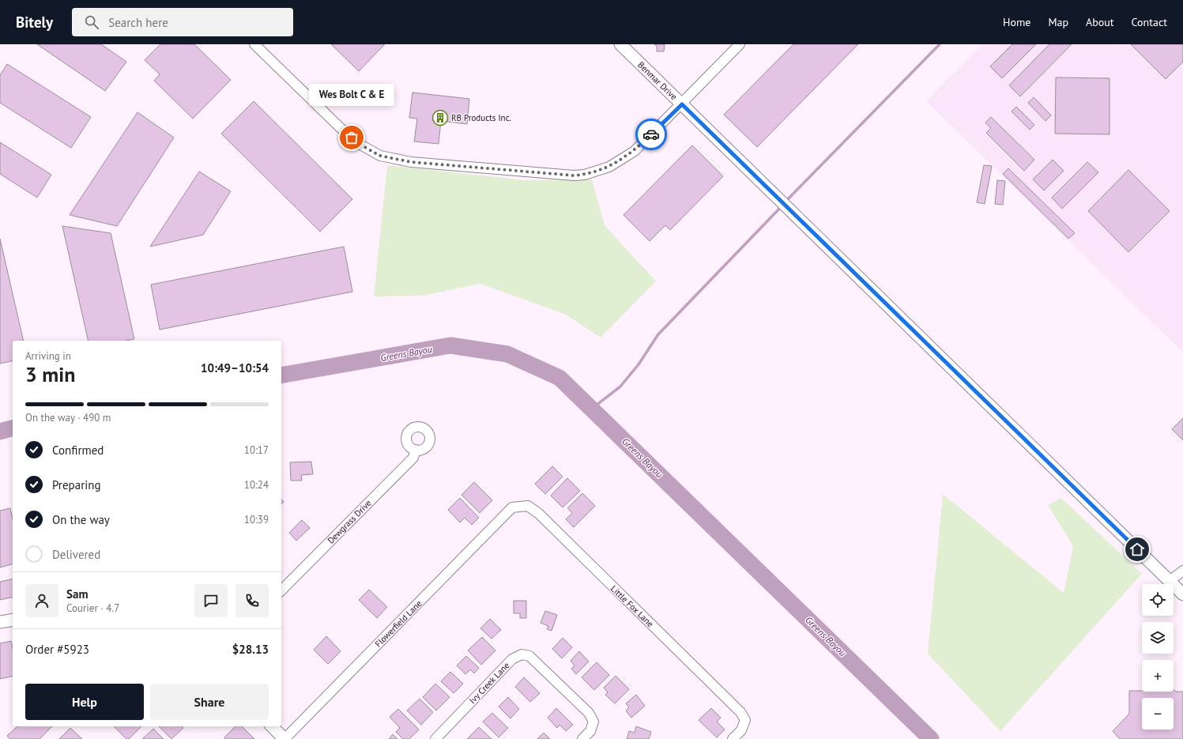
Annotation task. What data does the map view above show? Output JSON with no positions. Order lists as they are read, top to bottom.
{
  "streets": {
    "street": [
      "Benmar Drive",
      "Dewgrass Drive",
      "Little Fox Lane",
      "Flowerfield Lane",
      "Ivy Creek Lane"
    ]
  },
  "crossings": [
    ["Little Fox Lane", "Flowerfield Lane"]
  ],
  "water": ["Greens Bayou"],
  "places": {
    "building": ["RB Products Inc."],
    "other": ["Wes Bolt C & E"]
  },
  "page": {
    "header": "Bitely",
    "search": "Search here",
    "nav": [
      "Home",
      "Map",
      "About",
      "Contact"
    ],
    "bubble": "Wes Bolt C & E",
    "heading": ["3 min", "Arriving in", "10:49–10:54"],
    "panel": [
      "Sam",
      "Courier · 4.7",
      "Order #5923",
      "$28.13"
    ],
    "bar": "On the way · 490 m",
    "list": [
      ["Confirmed", "10:17"],
      ["Preparing", "10:24"],
      ["On the way", "10:39"],
      "Delivered"
    ],
    "map_buttons": ["+", "−"],
    "buttons": ["Help", "Share"]
  }
}
